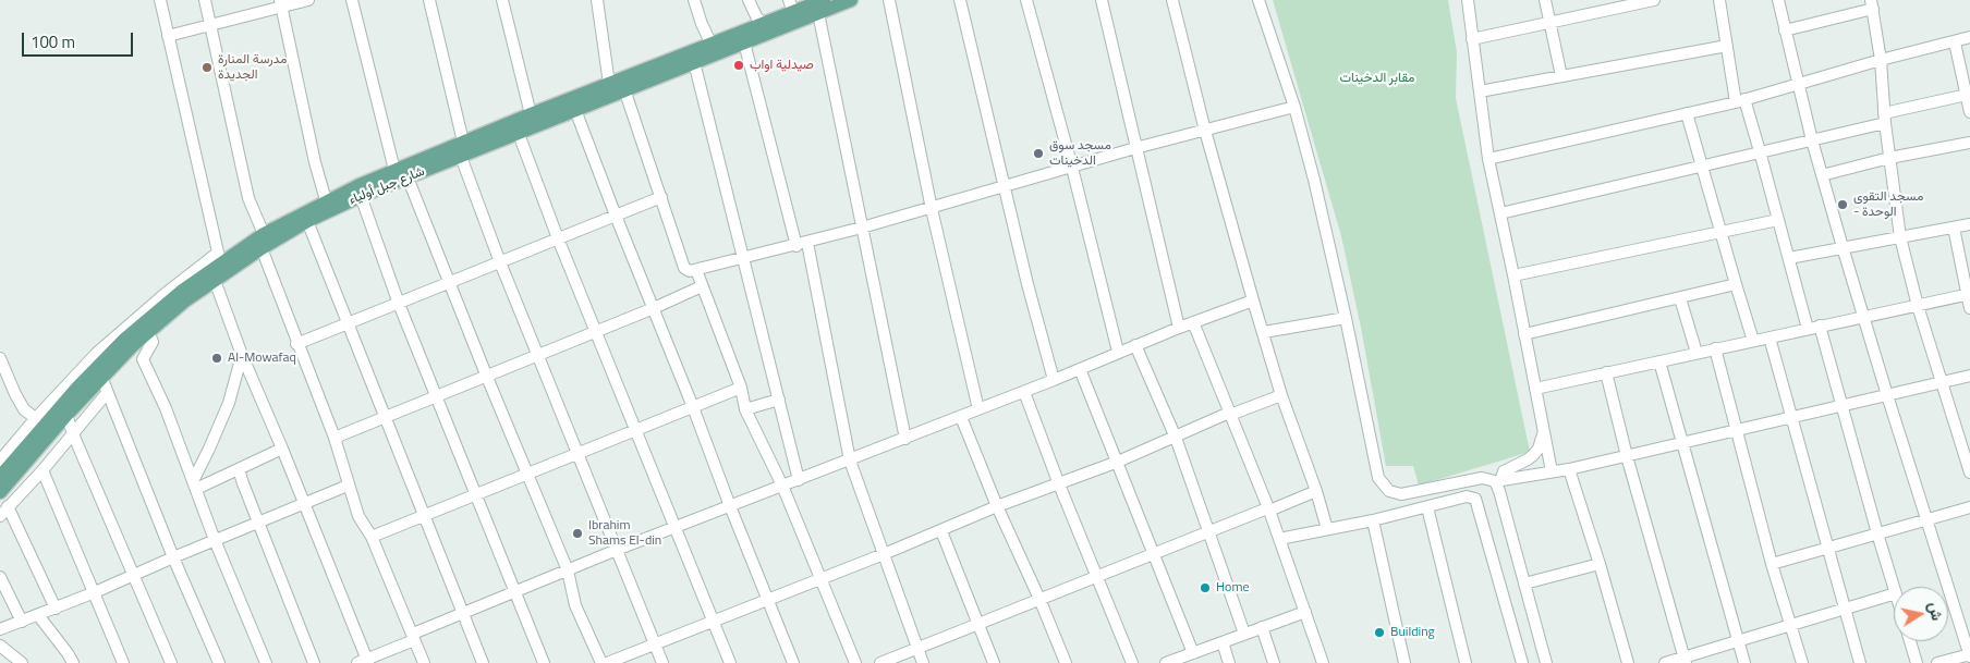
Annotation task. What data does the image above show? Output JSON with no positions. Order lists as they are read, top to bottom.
{
  "streets": {
    "main road": ["شارع جبل أولياء"]
  },
  "parks": ["مقابر الدخينات"],
  "places": [
    "صيدلية اواب",
    "مدرسة المنارة الجديدة",
    "مسجد سوق الدخينات",
    "مسجد التقوى - الوحدة",
    "Al-Mowafaq",
    "Ibrahim Shams El-din",
    "Home",
    "Building"
  ],
  "scale_bar": "100 m",
  "north": "right"
}
